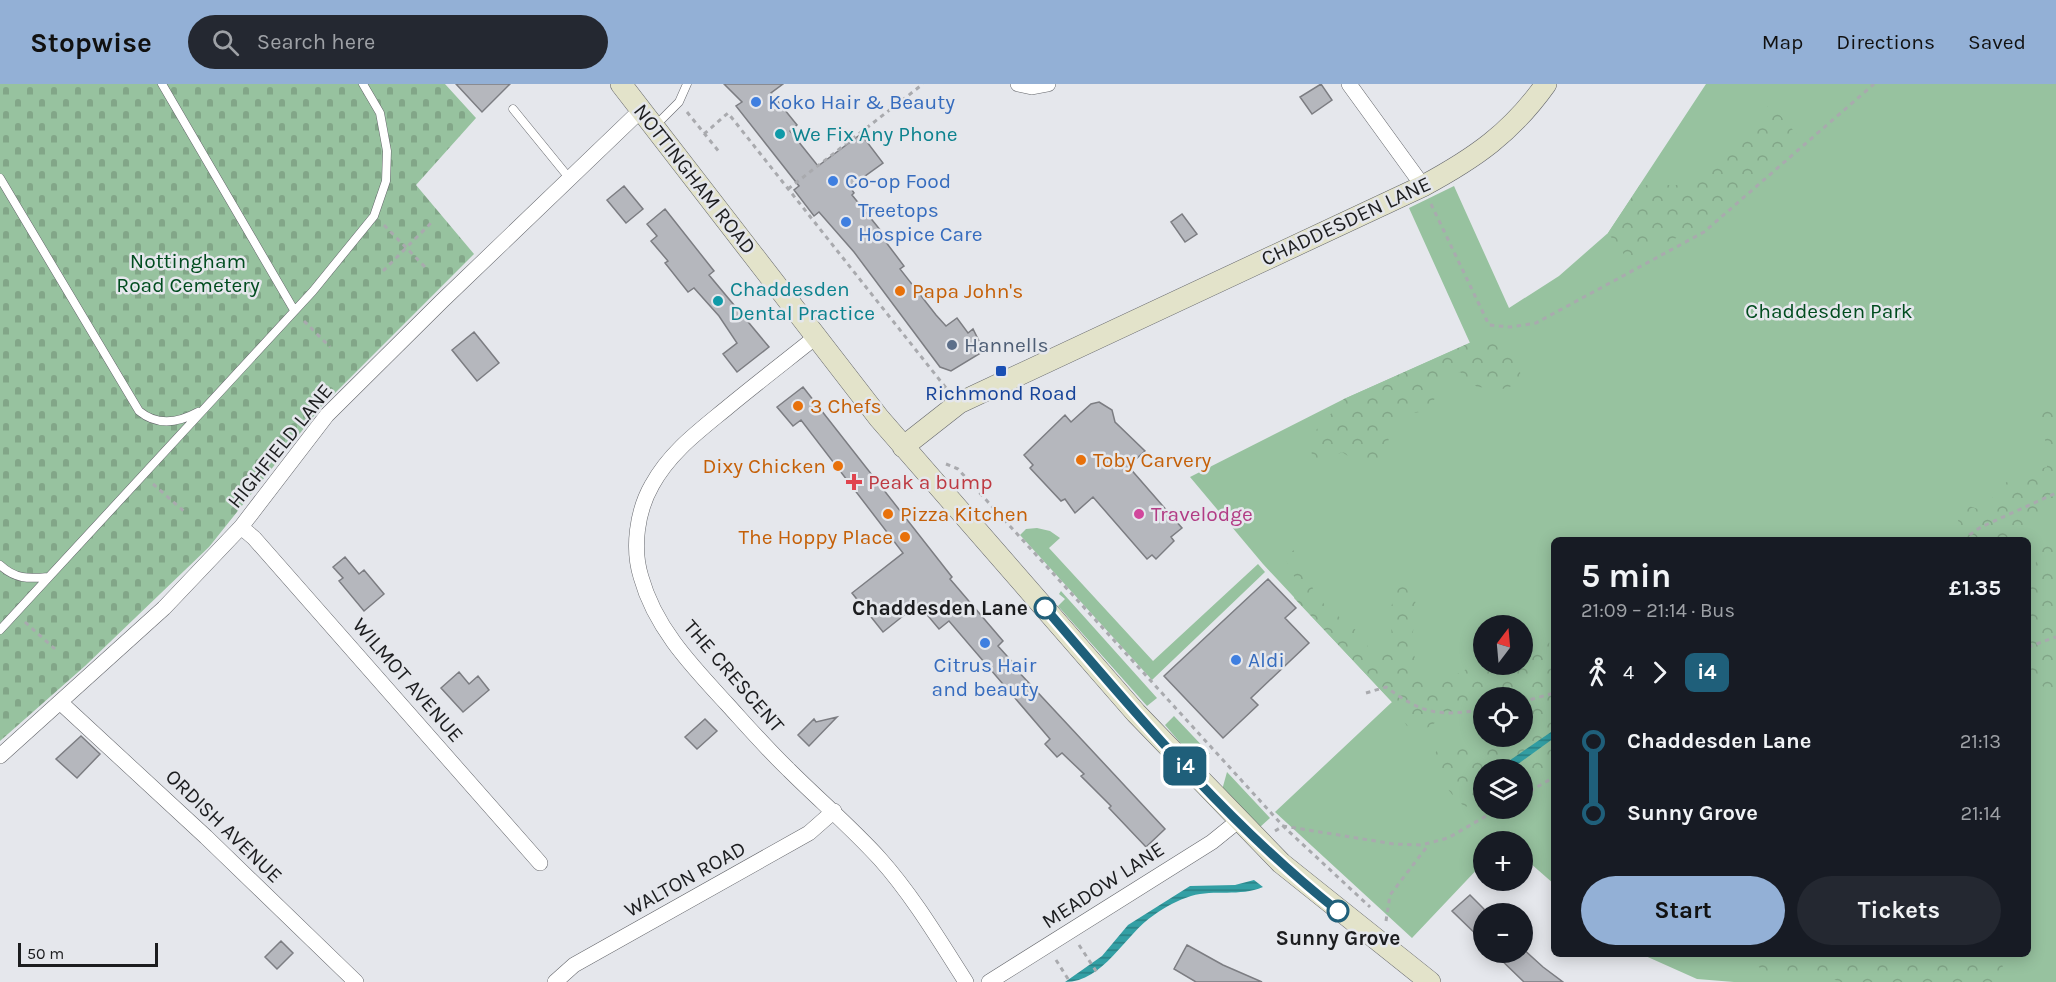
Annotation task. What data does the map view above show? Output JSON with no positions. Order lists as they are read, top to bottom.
{
  "streets": {
    "street": [
      "NOTTINGHAM ROAD",
      "CHADDESDEN LANE",
      "HIGHFIELD LANE",
      "THE CRESCENT",
      "WILMOT AVENUE",
      "ORDISH AVENUE",
      "WALTON ROAD",
      "MEADOW LANE"
    ]
  },
  "crossings": [
    ["NOTTINGHAM ROAD", "CHADDESDEN LANE"],
    ["NOTTINGHAM ROAD", "HIGHFIELD LANE"],
    ["NOTTINGHAM ROAD", "THE CRESCENT"],
    ["NOTTINGHAM ROAD", "MEADOW LANE"],
    ["HIGHFIELD LANE", "WILMOT AVENUE"],
    ["HIGHFIELD LANE", "ORDISH AVENUE"],
    ["THE CRESCENT", "WALTON ROAD"]
  ],
  "parks": ["Nottingham Road Cemetery", "Chaddesden Park"],
  "places": {
    "other": [
      "Koko Hair & Beauty",
      "We Fix Any Phone",
      "Co-op Food",
      "Treetops Hospice Care",
      "Papa John's",
      "Chaddesden Dental Practice",
      "Hannells",
      "3 Chefs",
      "Toby Carvery",
      "Dixy Chicken",
      "Pizza Kitchen",
      "Travelodge",
      "The Hoppy Place",
      "Chaddesden Lane",
      "Citrus Hair and beauty",
      "Aldi",
      "Sunny Grove"
    ],
    "transit": ["Richmond Road"],
    "health": ["Peak a bump"]
  },
  "lines": ["bus line i4"],
  "scale_bar": "50 m",
  "north": "top",
  "page": {
    "header": "Stopwise",
    "search": "Search here",
    "nav": ["Map", "Directions", "Saved"],
    "on_map": "i4",
    "heading": ["5 min", "21:09 – 21:14 · Bus", "£1.35"],
    "map_buttons": ["+", "−"],
    "legs": ["4", "i4"],
    "list": [
      {
        "name": "Chaddesden Lane",
        "value": "21:13"
      },
      {
        "name": "Sunny Grove",
        "value": "21:14"
      }
    ],
    "buttons": ["Start", "Tickets"],
    "scale": "50 m"
  }
}
